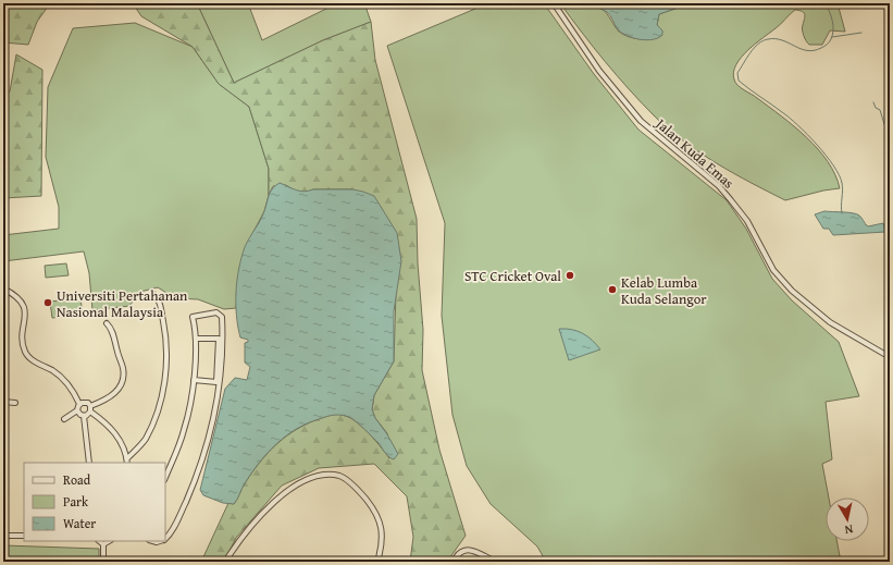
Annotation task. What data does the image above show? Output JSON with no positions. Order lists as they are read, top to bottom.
{
  "streets": {
    "street": ["Jalan Kuda Emas"]
  },
  "places": ["STC Cricket Oval", "Kelab Lumba Kuda Selangor", "Universiti Pertahanan Nasional Malaysia"],
  "legend": ["Road", "Park", "Water"],
  "north": "bottom"
}
